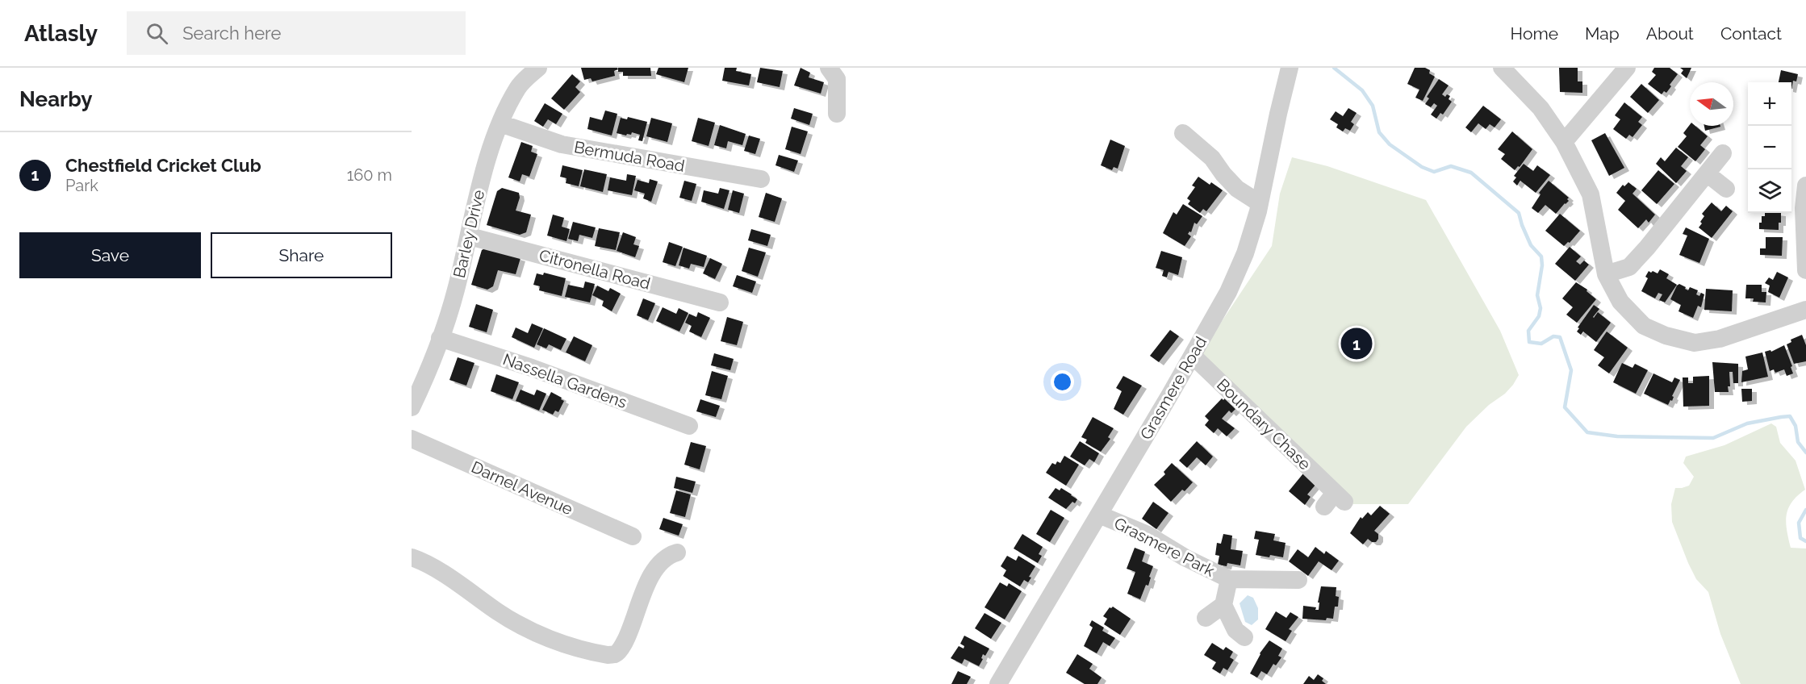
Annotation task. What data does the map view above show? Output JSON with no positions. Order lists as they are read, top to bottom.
{
  "streets": {
    "street": [
      "Bermuda Road",
      "Barley Drive",
      "Citronella Road",
      "Nassella Gardens",
      "Grasmere Road",
      "Boundary Chase",
      "Darnel Avenue",
      "Grasmere Park"
    ]
  },
  "crossings": [
    ["Bermuda Road", "Barley Drive"],
    ["Barley Drive", "Citronella Road"],
    ["Barley Drive", "Nassella Gardens"],
    ["Grasmere Road", "Boundary Chase"],
    ["Grasmere Road", "Grasmere Park"]
  ],
  "north": "left",
  "page": {
    "header": "Atlasly",
    "search": "Search here",
    "nav": [
      "Home",
      "Map",
      "About",
      "Contact"
    ],
    "heading": "Nearby",
    "map_buttons": ["+", "−"],
    "list": [
      {
        "mark": "1",
        "name": "Chestfield Cricket Club",
        "note": "Park",
        "value": "160 m"
      }
    ],
    "buttons": ["Save", "Share"],
    "pins": "1"
  }
}
